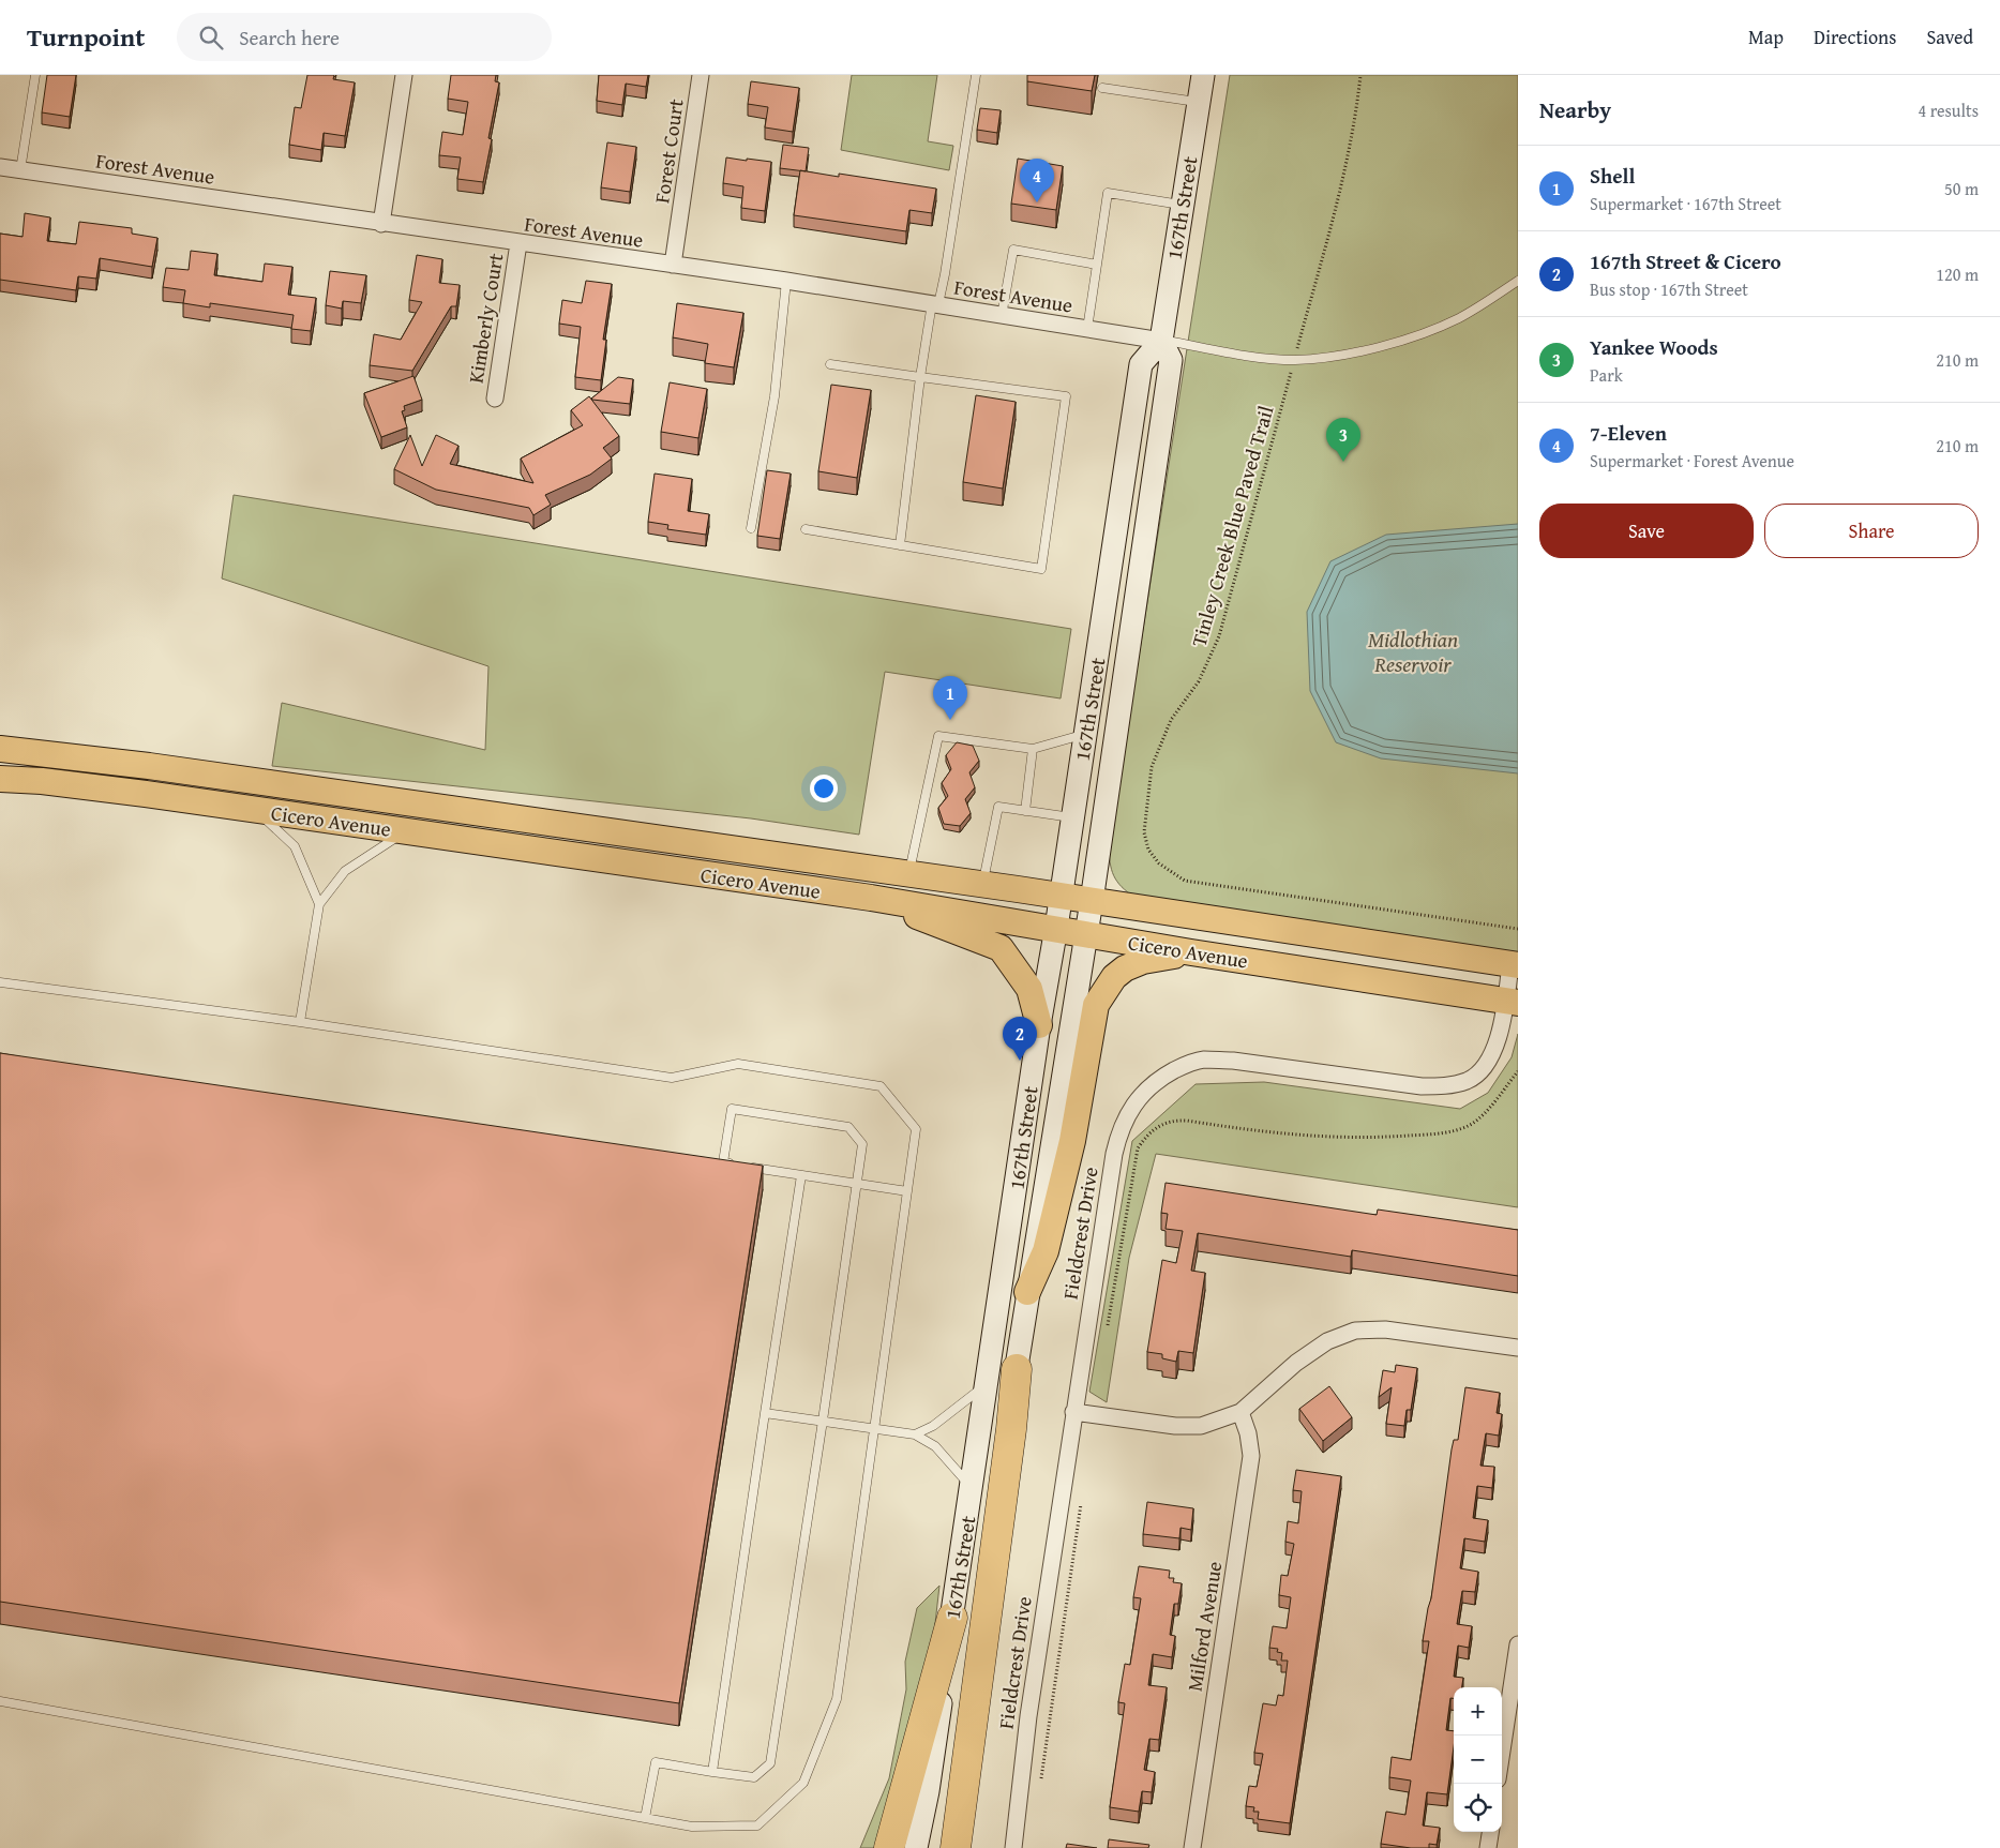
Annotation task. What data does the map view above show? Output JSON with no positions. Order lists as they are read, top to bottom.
{
  "streets": {
    "main road": ["167th Street", "Cicero Avenue"],
    "street": [
      "Forest Court",
      "Forest Avenue",
      "Kimberly Court",
      "Fieldcrest Drive",
      "Milford Avenue"
    ],
    "path": ["Tinley Creek Blue Paved Trail"]
  },
  "crossings": [
    ["Forest Court", "Forest Avenue"],
    ["Forest Avenue", "167th Street"],
    ["Forest Avenue", "Kimberly Court"],
    ["167th Street", "Cicero Avenue"],
    ["Cicero Avenue", "Fieldcrest Drive"]
  ],
  "water": ["Midlothian Reservoir"],
  "page": {
    "header": "Turnpoint",
    "search": "Search here",
    "nav": ["Map", "Directions", "Saved"],
    "heading": ["Nearby", "4 results"],
    "list": [
      {
        "mark": "1",
        "name": "Shell",
        "note": "Supermarket · 167th Street",
        "value": "50 m"
      },
      {
        "mark": "2",
        "name": "167th Street & Cicero",
        "note": "Bus stop · 167th Street",
        "value": "120 m"
      },
      {
        "mark": "3",
        "name": "Yankee Woods",
        "note": "Park",
        "value": "210 m"
      },
      {
        "mark": "4",
        "name": "7-Eleven",
        "note": "Supermarket · Forest Avenue",
        "value": "210 m"
      }
    ],
    "pins": [
      "4",
      "3",
      "1",
      "2"
    ],
    "buttons": ["Save", "Share"],
    "map_buttons": ["+", "−"]
  }
}
